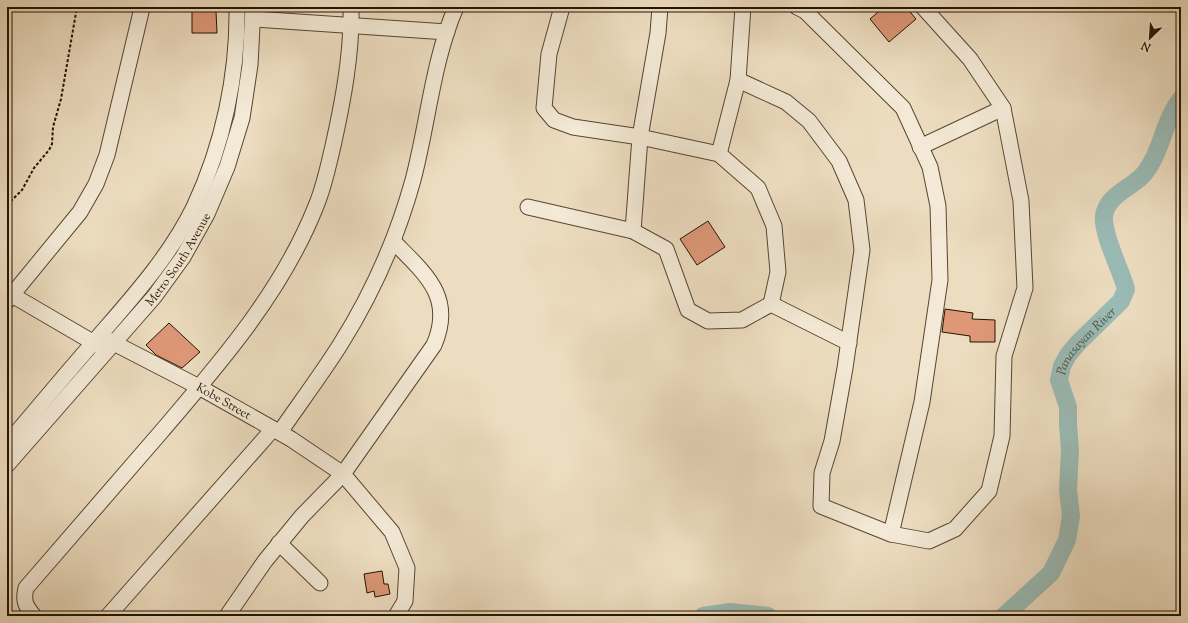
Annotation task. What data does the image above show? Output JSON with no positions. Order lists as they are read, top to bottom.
{
  "streets": {
    "street": ["Metro South Avenue", "Kobe Street"]
  },
  "crossings": [
    ["Metro South Avenue", "Kobe Street"]
  ],
  "water": ["Panasayan River"],
  "north": "bottom left"
}
